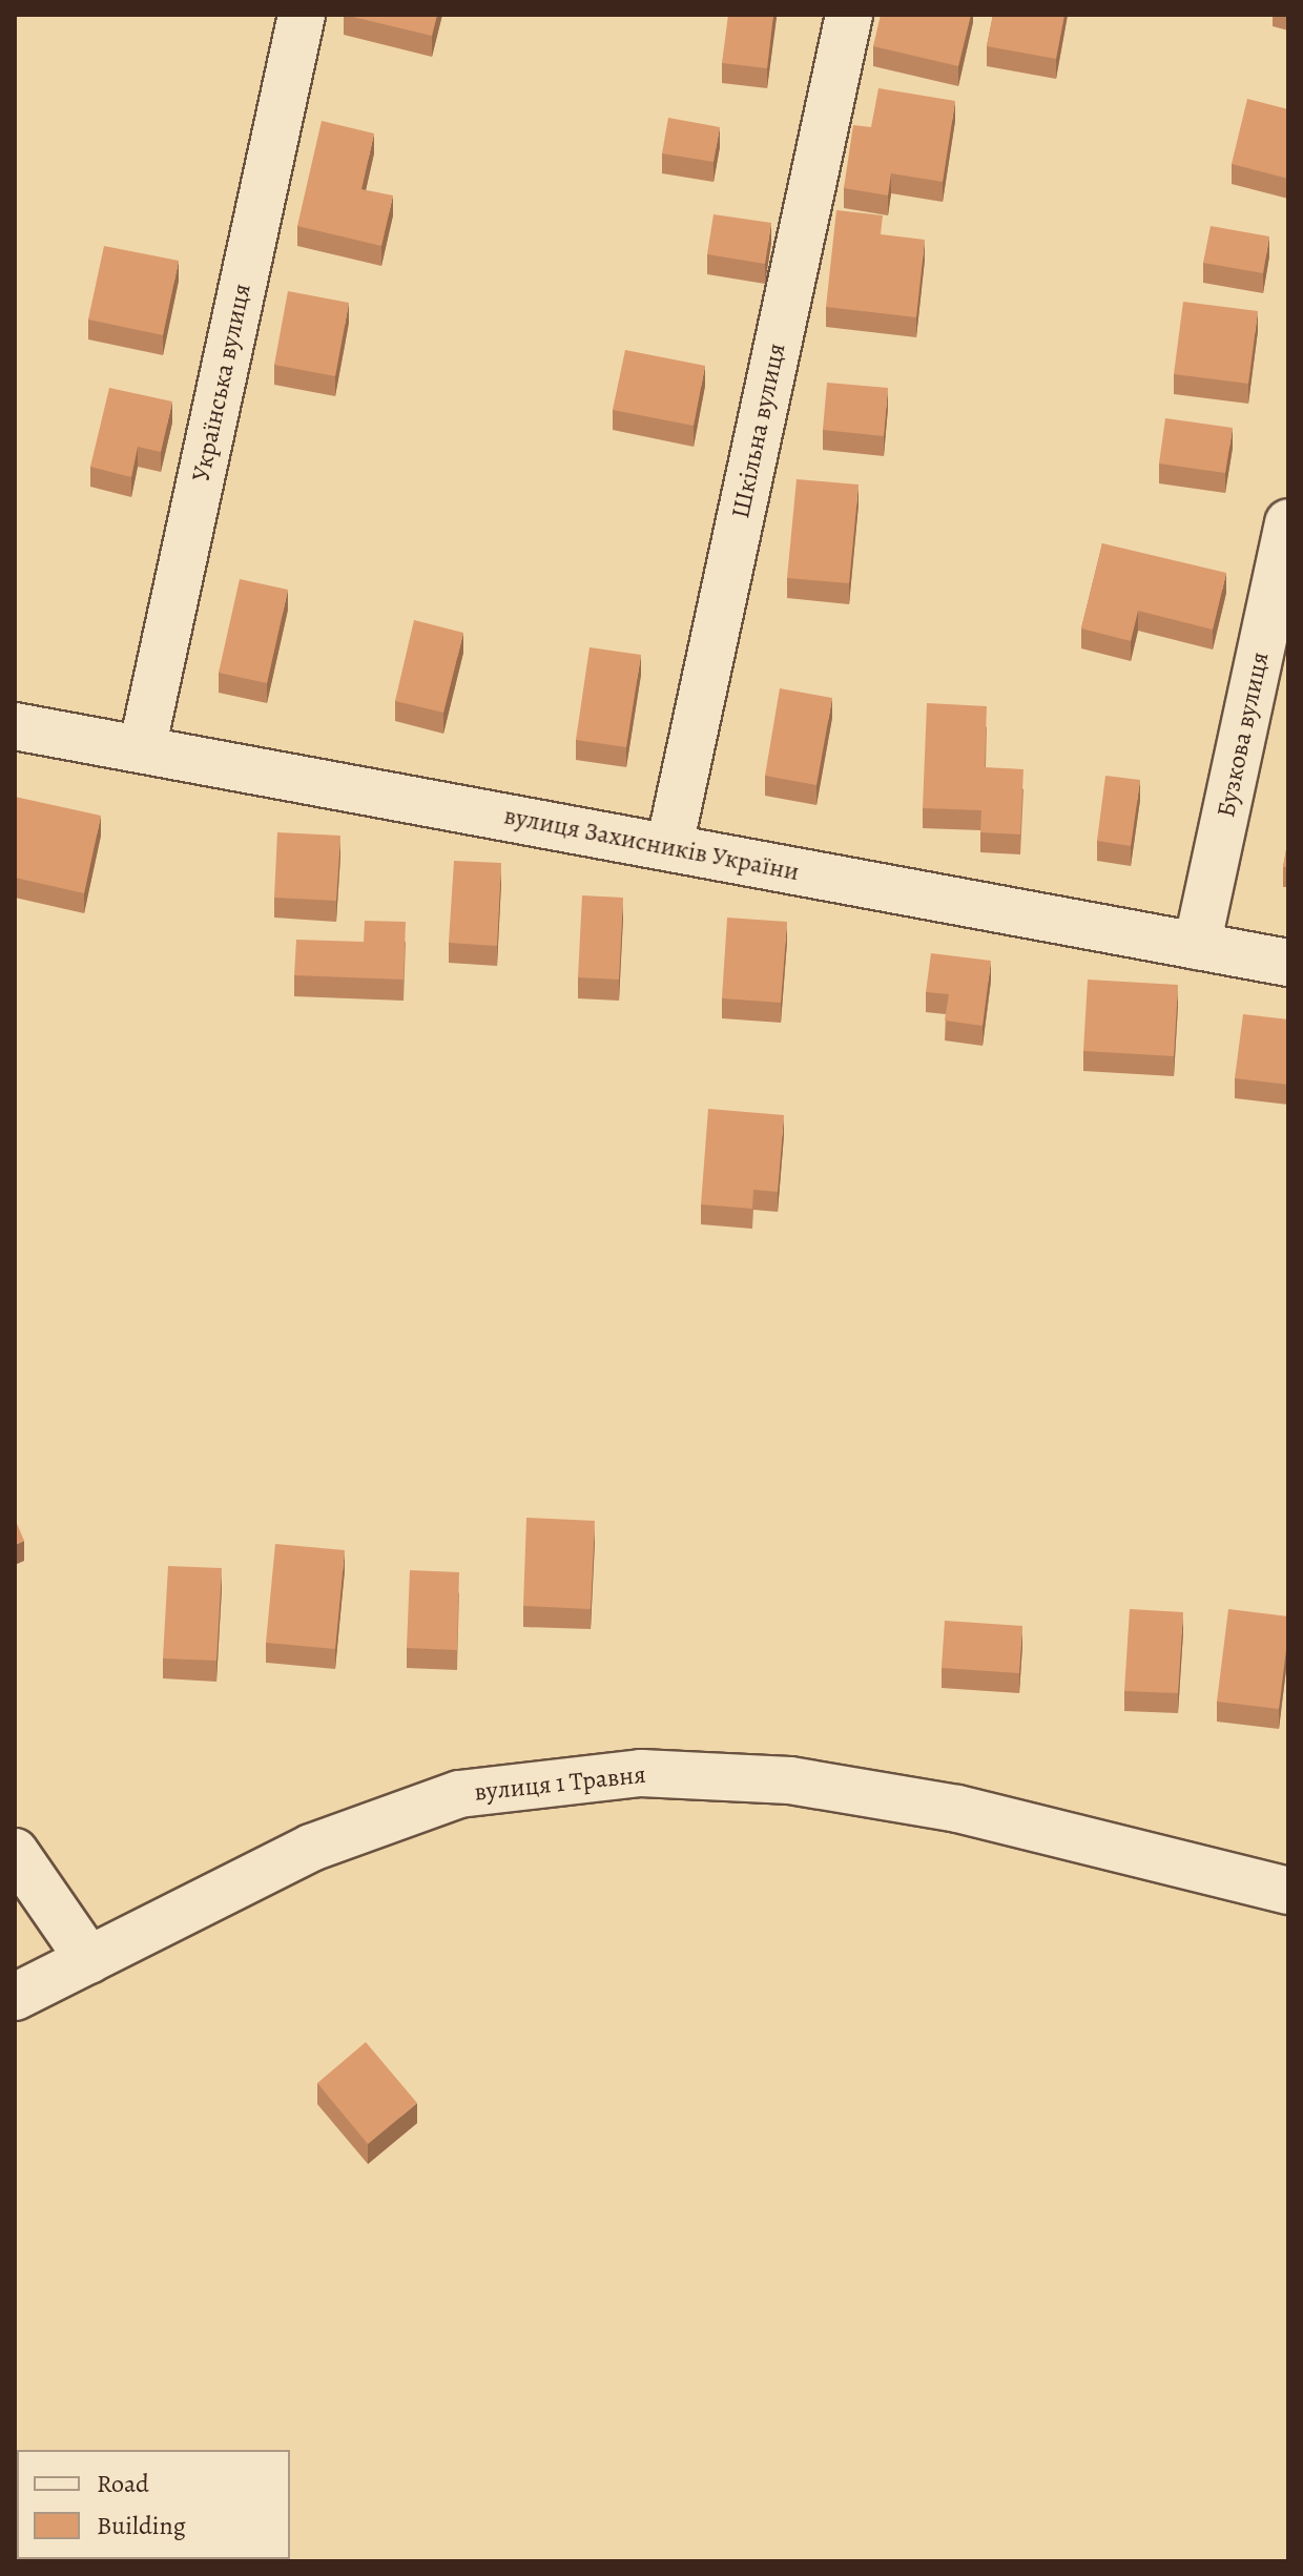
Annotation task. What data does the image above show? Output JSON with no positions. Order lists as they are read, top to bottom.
{
  "streets": {
    "street": [
      "Українська вулиця",
      "Шкільна вулиця",
      "Бузкова вулиця",
      "вулиця Захисників України",
      "вулиця 1 Травня"
    ]
  },
  "crossings": [
    ["Українська вулиця", "вулиця Захисників України"],
    ["Шкільна вулиця", "вулиця Захисників України"],
    ["Бузкова вулиця", "вулиця Захисників України"]
  ],
  "legend": ["Road", "Building"]
}
